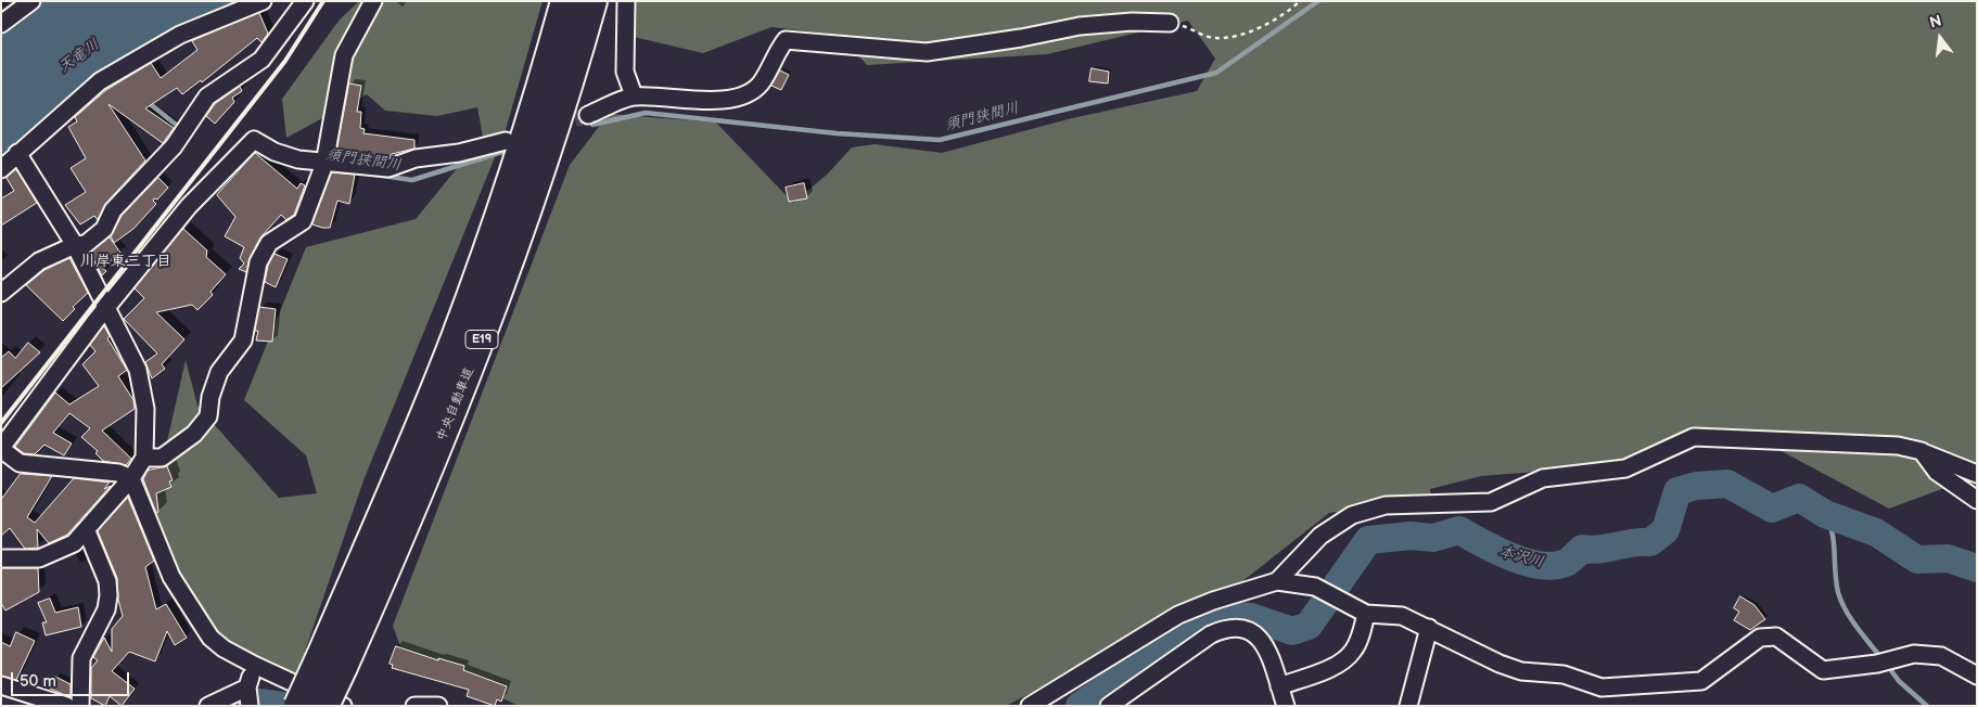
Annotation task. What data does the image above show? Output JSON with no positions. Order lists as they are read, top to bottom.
{
  "streets": {
    "highway": ["E19", "中央自動車道"]
  },
  "districts": ["川岸東三丁目"],
  "water": ["天竜川", "須門狭間川", "本沢川"],
  "scale_bar": "50 m",
  "north": "top"
}
